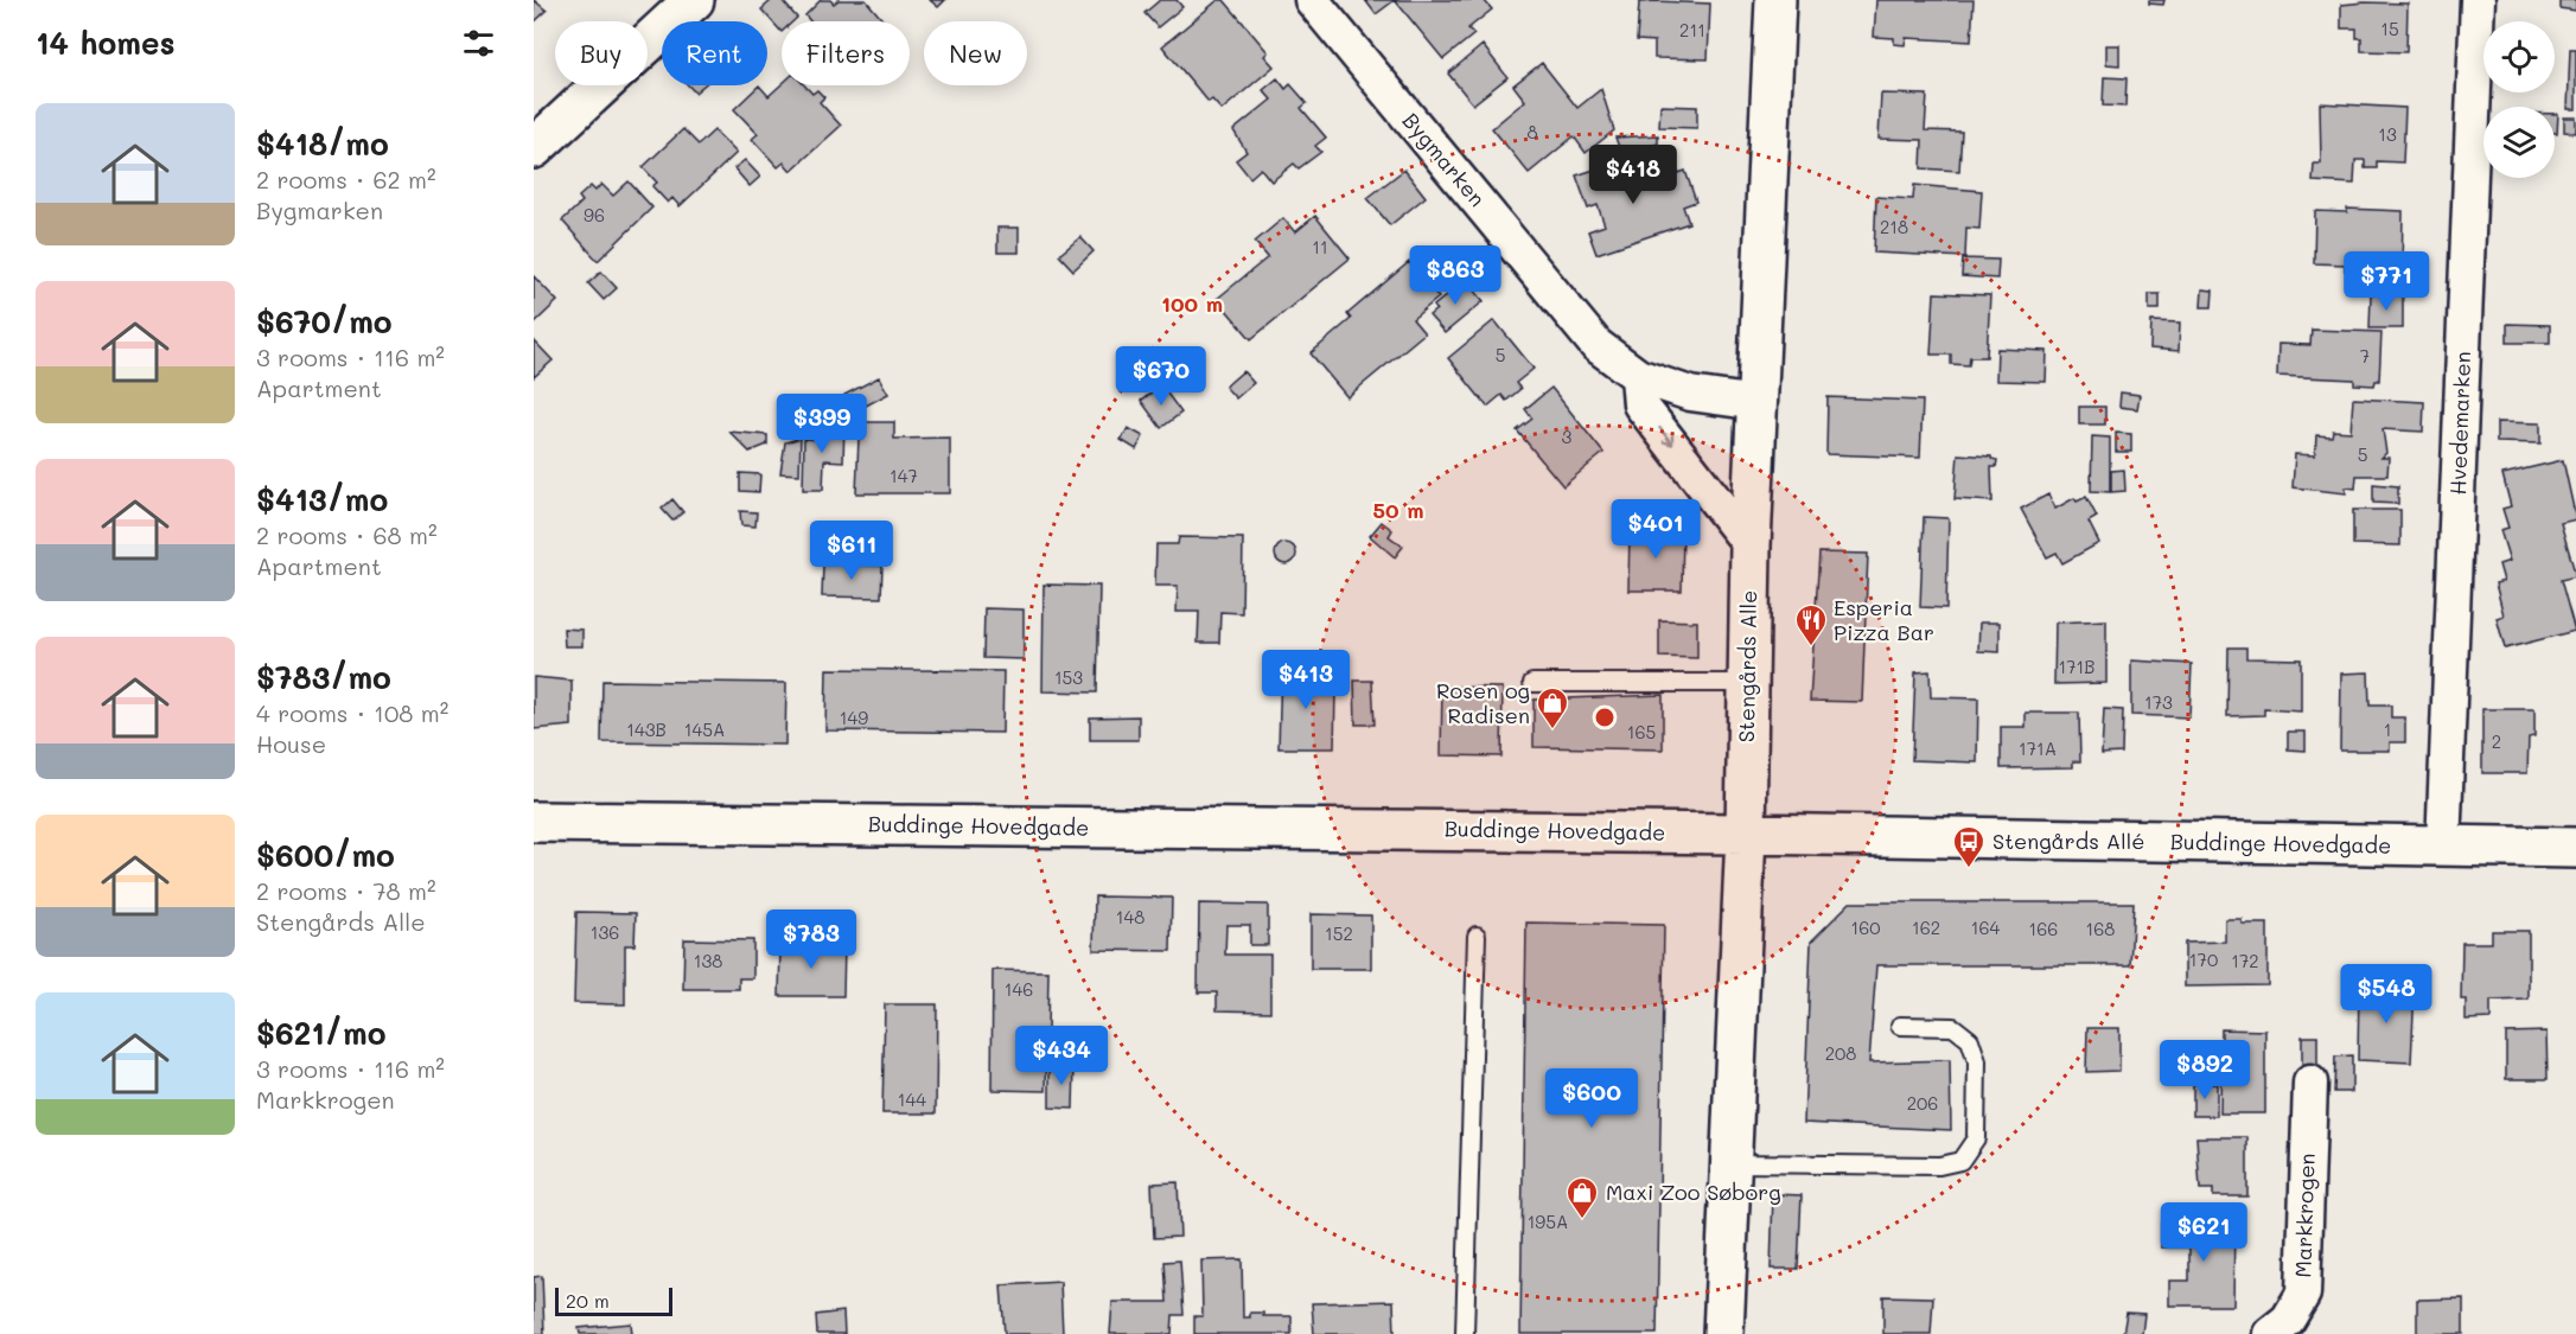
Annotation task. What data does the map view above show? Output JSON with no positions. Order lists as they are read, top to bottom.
{
  "streets": {
    "street": [
      "Bygmarken",
      "Hvedemarken",
      "Stengårds Alle",
      "Buddinge Hovedgade",
      "Markkrogen"
    ]
  },
  "crossings": [
    ["Bygmarken", "Stengårds Alle"],
    ["Hvedemarken", "Buddinge Hovedgade"],
    ["Stengårds Alle", "Buddinge Hovedgade"]
  ],
  "places": {
    "restaurant": ["Esperia Pizza Bar"],
    "shop": ["Rosen og Radisen", "Maxi Zoo Søborg"],
    "bus stop": ["Stengårds Allé"]
  },
  "house_numbers": [
    "15",
    "211",
    "8",
    "13",
    "96",
    "218",
    "11",
    "5",
    "7",
    "3",
    "5",
    "147",
    "171B",
    "153",
    "173",
    "149",
    "143B",
    "145A",
    "1",
    "165",
    "2",
    "171A",
    "148",
    "160",
    "162",
    "164",
    "166",
    "168",
    "136",
    "152",
    "170",
    "138",
    "172",
    "146",
    "208",
    "144",
    "206",
    "195A"
  ],
  "scale_bar": "20 m",
  "page": {
    "heading": "14 homes",
    "chip": [
      "Buy",
      "Rent",
      "Filters",
      "New"
    ],
    "list": [
      {
        "name": "$418/mo",
        "note": "2 rooms · 62 m² · Bygmarken"
      },
      {
        "name": "$670/mo",
        "note": "3 rooms · 116 m² · Apartment"
      },
      {
        "name": "$413/mo",
        "note": "2 rooms · 68 m² · Apartment"
      },
      {
        "name": "$783/mo",
        "note": "4 rooms · 108 m² · House"
      },
      {
        "name": "$600/mo",
        "note": "2 rooms · 78 m² · Stengårds Alle"
      },
      {
        "name": "$621/mo",
        "note": "3 rooms · 116 m² · Markkrogen"
      }
    ],
    "price": [
      "$418",
      "$863",
      "$771",
      "$670",
      "$399",
      "$401",
      "$611",
      "$413",
      "$783",
      "$548",
      "$434",
      "$892",
      "$600",
      "$621"
    ],
    "scale": "20 m"
  },
  "rings": ["100 m", "50 m"]
}
